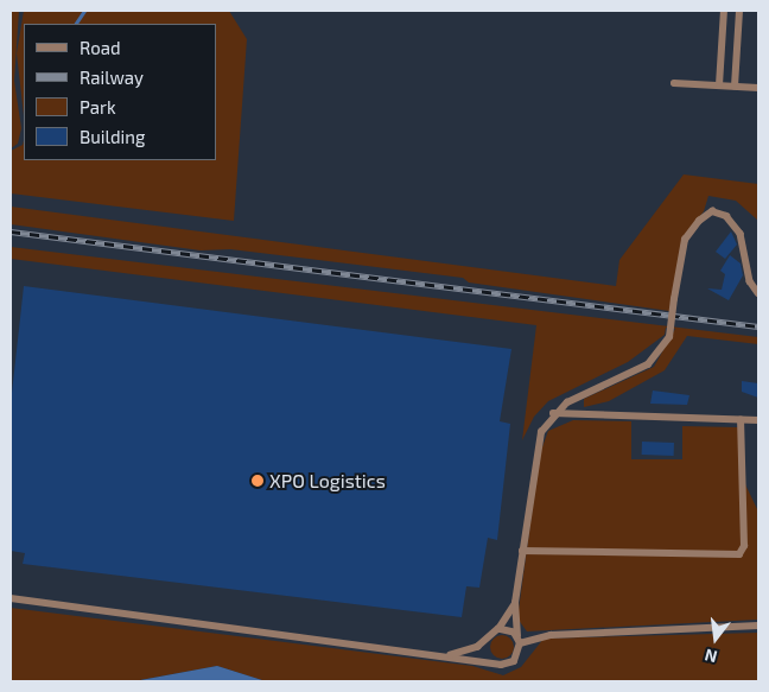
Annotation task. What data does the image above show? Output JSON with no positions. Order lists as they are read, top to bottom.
{
  "places": ["XPO Logistics"],
  "legend": [
    "Road",
    "Railway",
    "Park",
    "Building"
  ],
  "north": "bottom"
}
